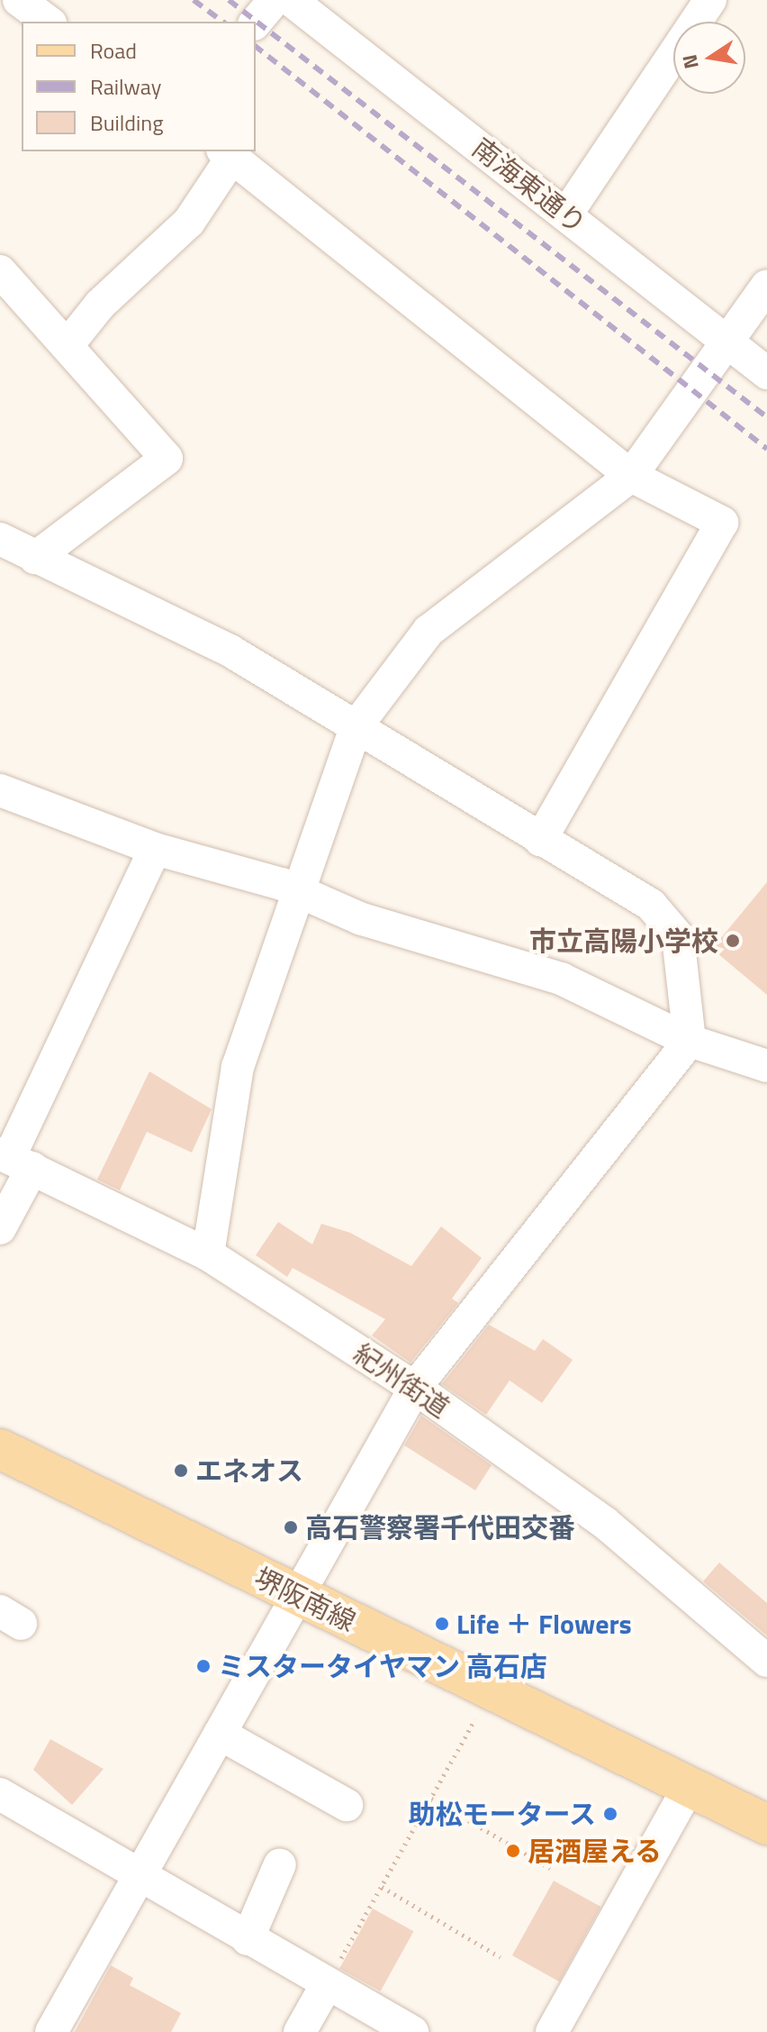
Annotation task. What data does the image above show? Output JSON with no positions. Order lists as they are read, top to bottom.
{
  "streets": {
    "main road": ["堺阪南線"],
    "street": ["南海東通り", "紀州街道"]
  },
  "places": [
    "市立高陽小学校",
    "エネオス",
    "高石警察署千代田交番",
    "Life ＋ Flowers",
    "ミスタータイヤマン 高石店",
    "助松モータース",
    "居酒屋える"
  ],
  "legend": ["Road", "Railway", "Building"],
  "north": "left"
}
